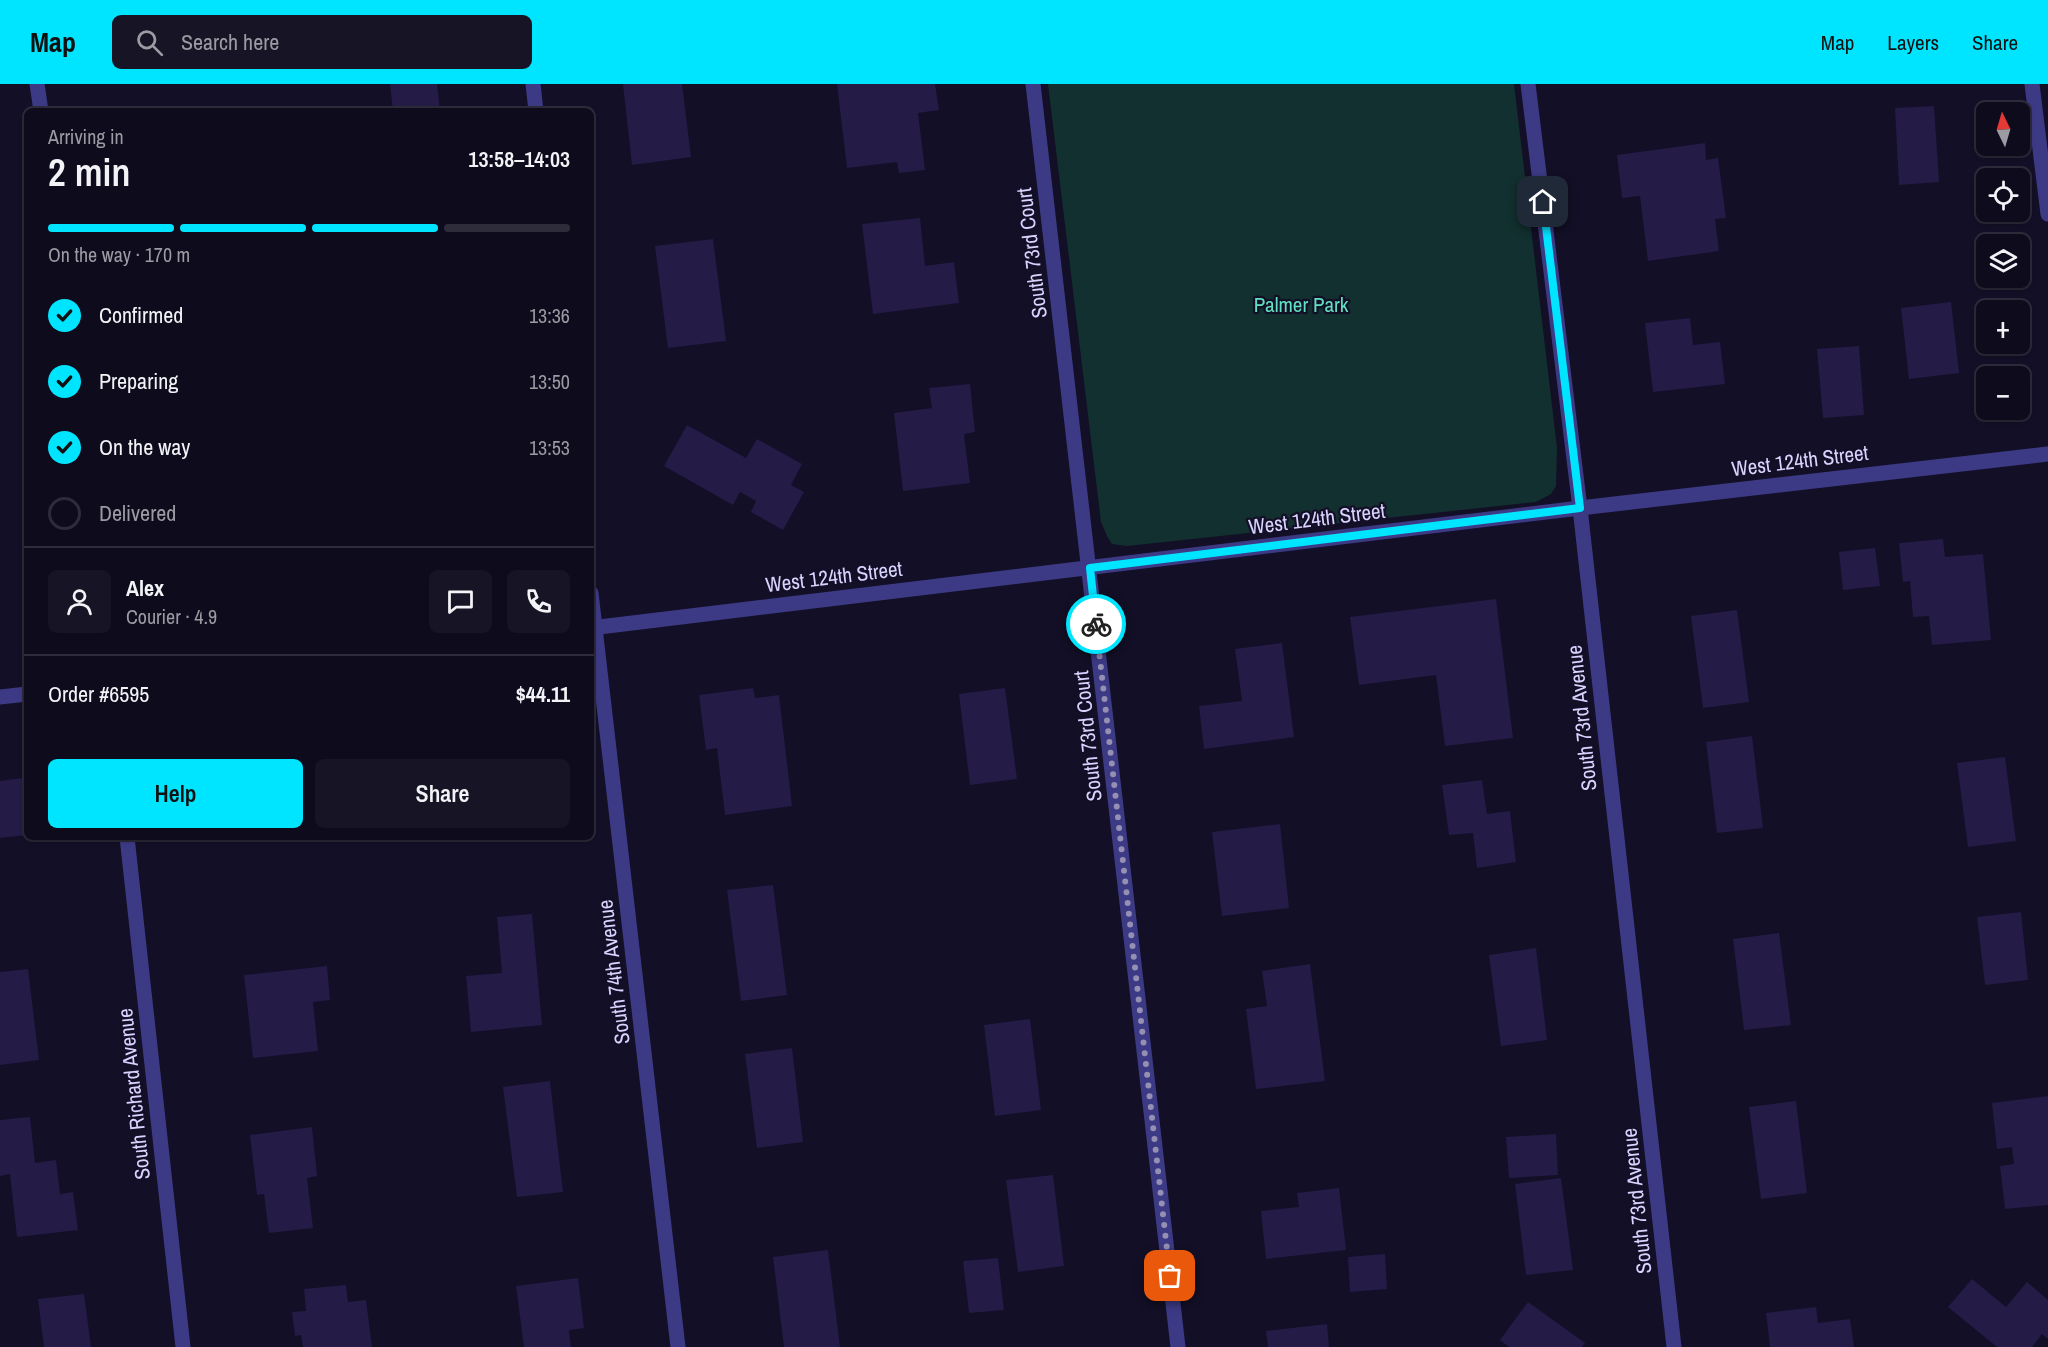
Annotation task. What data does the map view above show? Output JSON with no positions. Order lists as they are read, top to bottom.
{
  "streets": {
    "street": [
      "South 73rd Court",
      "West 124th Street",
      "South 73rd Avenue",
      "South 74th Avenue",
      "South Richard Avenue"
    ]
  },
  "crossings": [
    ["South 73rd Court", "West 124th Street"],
    ["West 124th Street", "South 73rd Avenue"]
  ],
  "parks": ["Palmer Park"],
  "north": "top",
  "page": {
    "header": "Map",
    "search": "Search here",
    "nav": ["Map", "Layers", "Share"],
    "map_buttons": ["+", "−"],
    "heading": ["2 min", "Arriving in", "13:58–14:03"],
    "panel": [
      "Alex",
      "Courier · 4.9",
      "Order #6595",
      "$44.11"
    ],
    "bar": "On the way · 170 m",
    "list": [
      ["Confirmed", "13:36"],
      ["Preparing", "13:50"],
      ["On the way", "13:53"],
      "Delivered"
    ],
    "buttons": ["Help", "Share"]
  }
}
